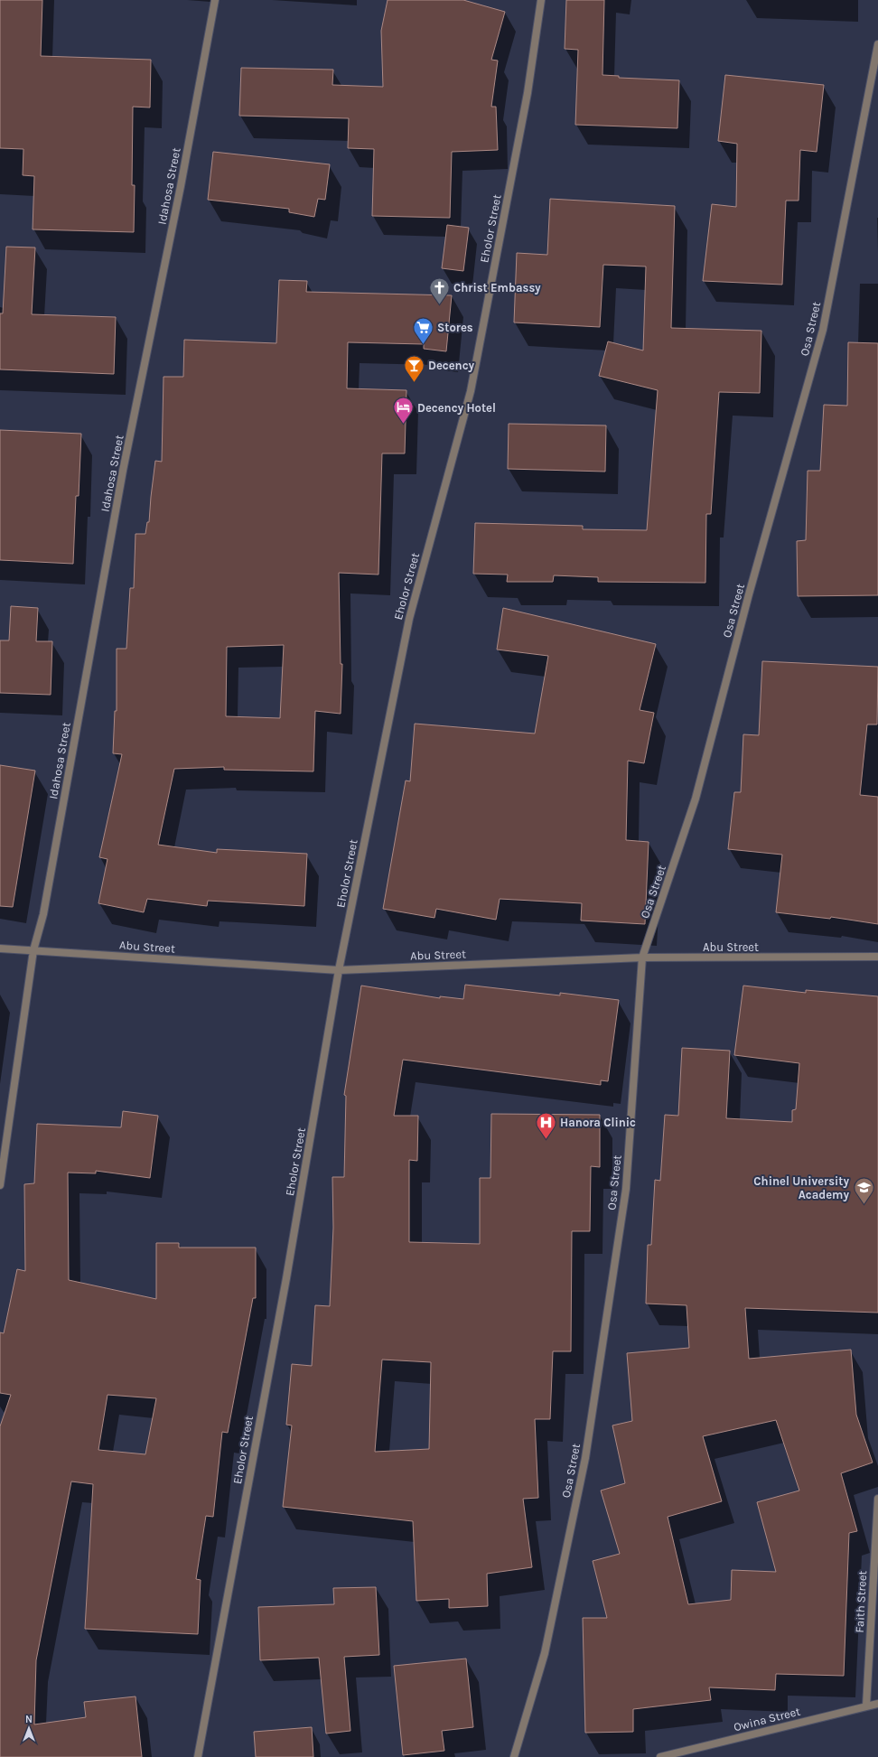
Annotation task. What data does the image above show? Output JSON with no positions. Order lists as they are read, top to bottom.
{
  "streets": {
    "street": [
      "Idahosa Street",
      "Eholor Street",
      "Osa Street",
      "Abu Street",
      "Faith Street",
      "Owina Street"
    ]
  },
  "crossings": [
    ["Idahosa Street", "Abu Street"],
    ["Eholor Street", "Abu Street"],
    ["Osa Street", "Abu Street"],
    ["Faith Street", "Owina Street"]
  ],
  "places": {
    "church": ["Christ Embassy"],
    "supermarket": ["Stores"],
    "bar": ["Decency"],
    "hotel": ["Decency Hotel"],
    "hospital": ["Hanora Clinic"],
    "school or university": ["Chinel University Academy"]
  },
  "north": "top"
}
